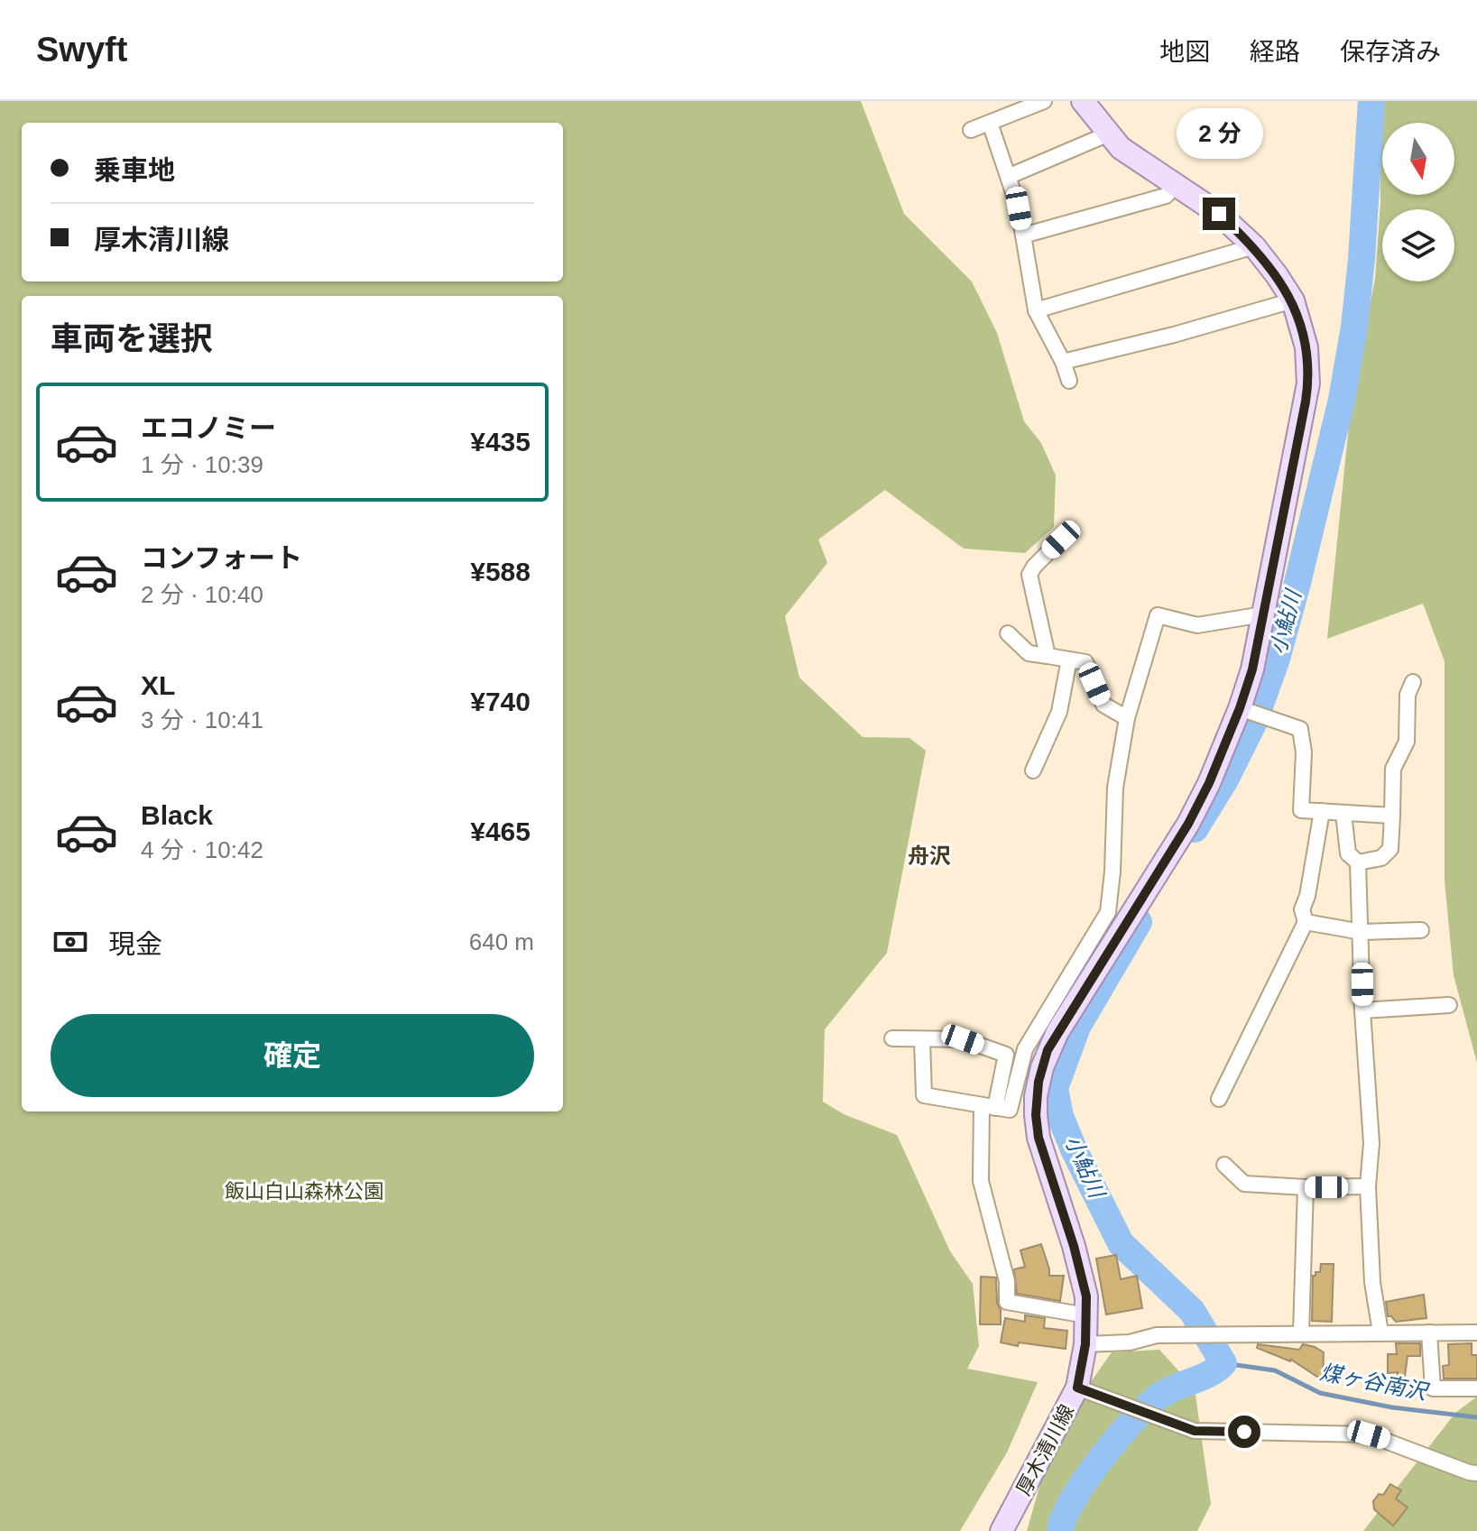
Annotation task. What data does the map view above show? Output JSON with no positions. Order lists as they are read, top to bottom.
{
  "streets": {
    "main road": ["厚木清川線"]
  },
  "districts": ["舟沢"],
  "water": ["小鮎川", "煤ヶ谷南沢"],
  "parks": ["飯山白山森林公園"],
  "north": "bottom",
  "page": {
    "header": "Swyft",
    "nav": ["地図", "経路", "保存済み"],
    "bubble": "2 分",
    "banner": ["乗車地", "厚木清川線"],
    "heading": "車両を選択",
    "list": [
      {
        "name": "エコノミー",
        "note": "1 分 · 10:39",
        "value": "¥435"
      },
      {
        "name": "コンフォート",
        "note": "2 分 · 10:40",
        "value": "¥588"
      },
      {
        "name": "XL",
        "note": "3 分 · 10:41",
        "value": "¥740"
      },
      {
        "name": "Black",
        "note": "4 分 · 10:42",
        "value": "¥465"
      }
    ],
    "pay": ["現金", "640 m"],
    "buttons": "確定"
  }
}
